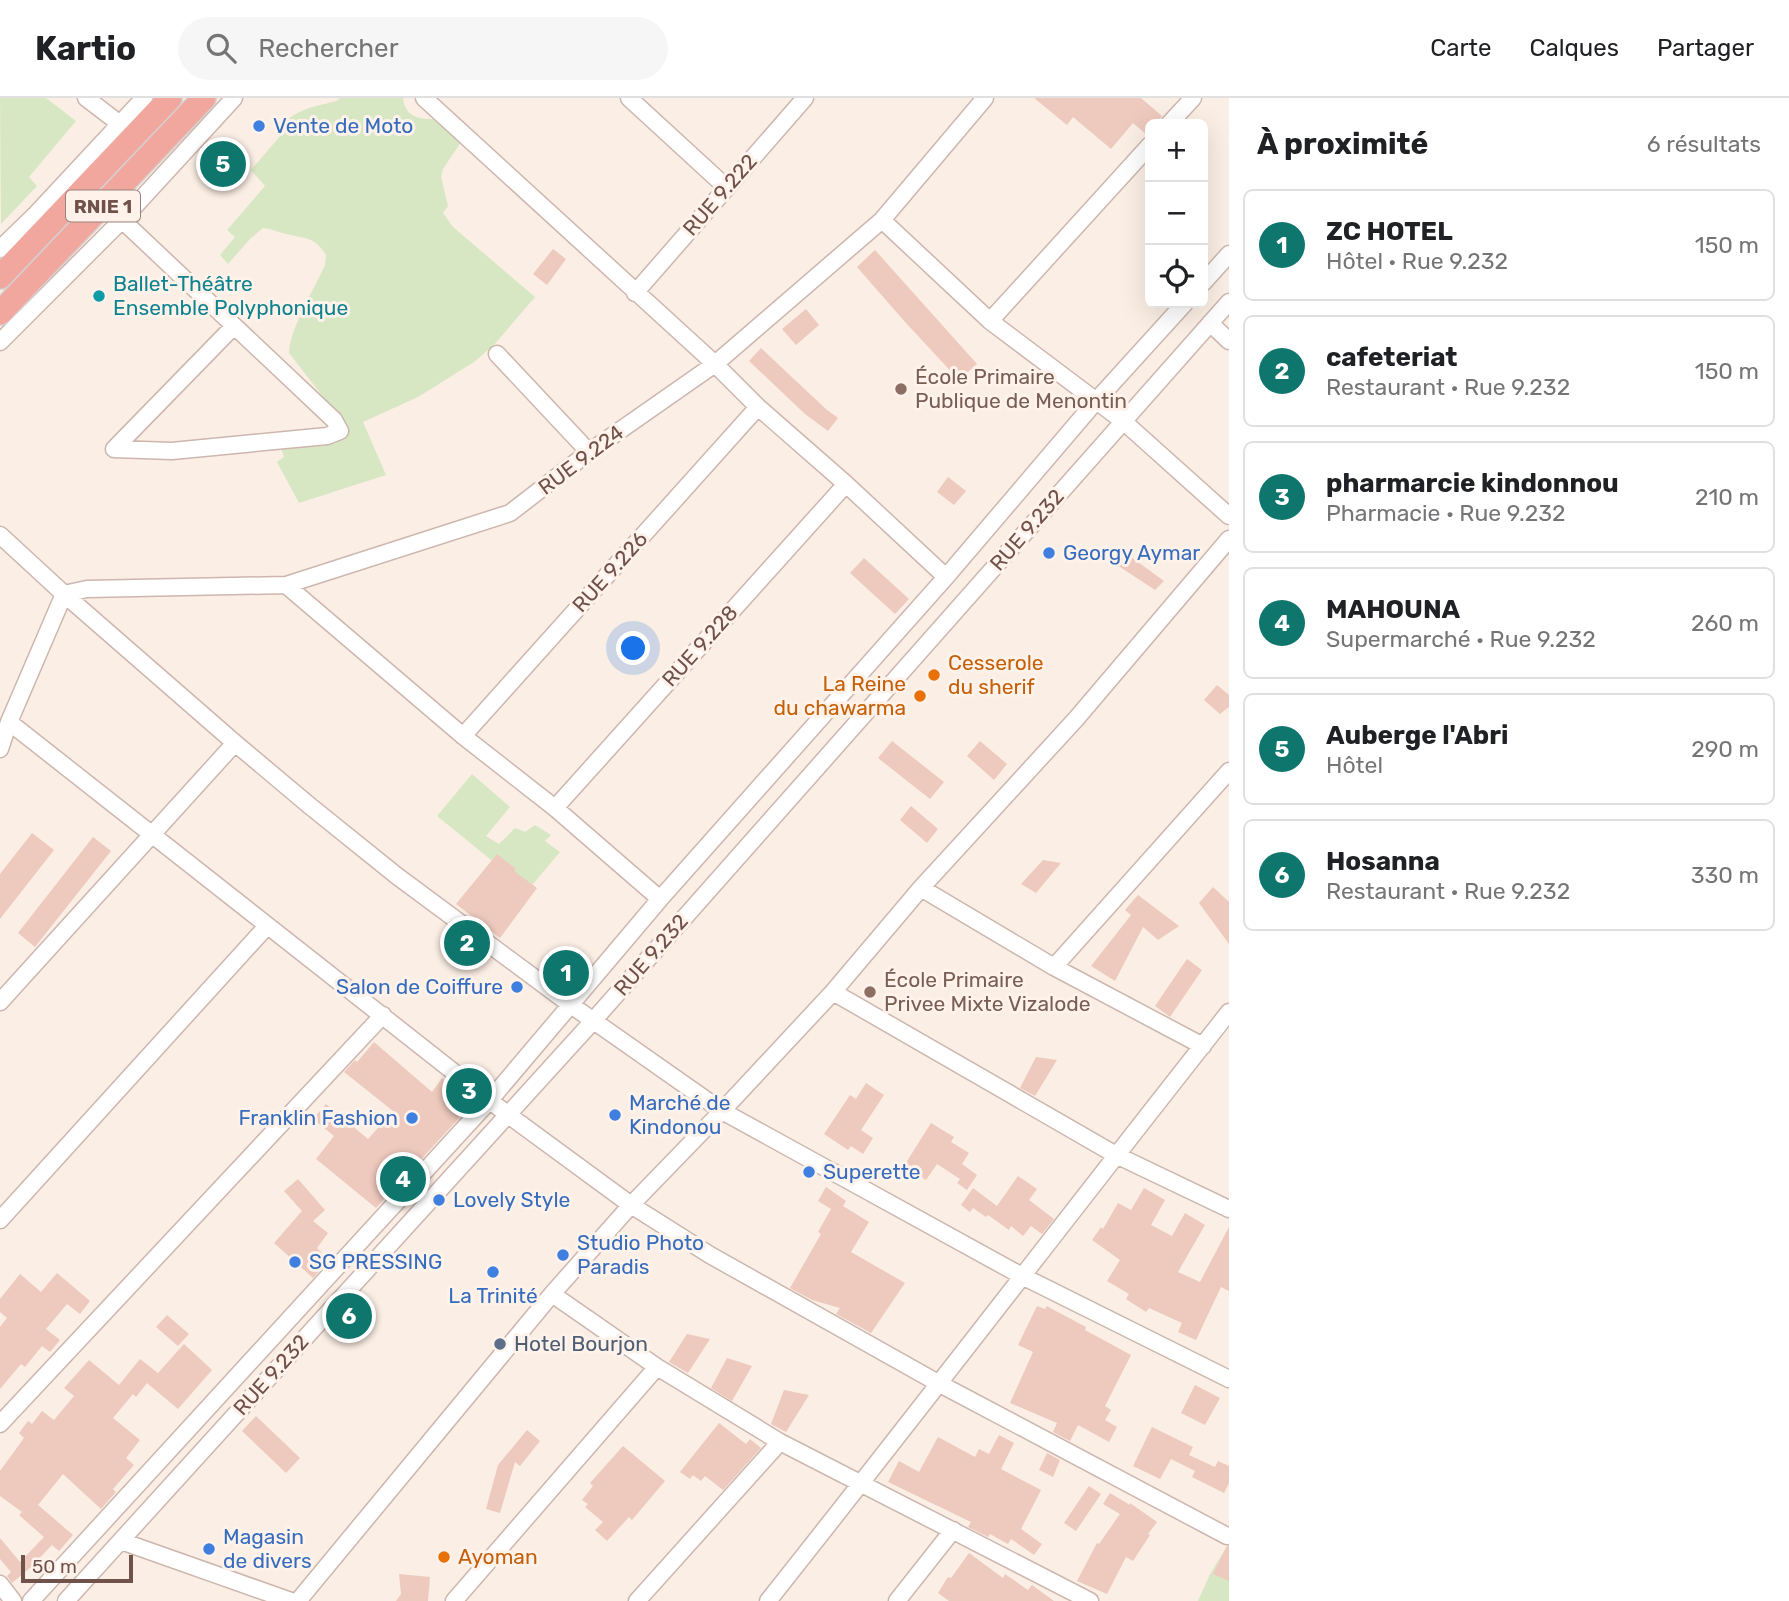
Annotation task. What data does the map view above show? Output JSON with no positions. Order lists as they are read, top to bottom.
{
  "streets": {
    "highway": ["RNIE 1"],
    "street": [
      "RUE 9.222",
      "RUE 9.224",
      "RUE 9.232",
      "RUE 9.226",
      "RUE 9.228"
    ]
  },
  "places": [
    "Vente de Moto",
    "Ballet-Théâtre Ensemble Polyphonique",
    "École Primaire Publique de Menontin",
    "Georgy Aymar",
    "Cesserole du sherif",
    "La Reine du chawarma",
    "Salon de Coiffure",
    "École Primaire Privee Mixte Vizalode",
    "Marché de Kindonou",
    "Franklin Fashion",
    "Superette",
    "Lovely Style",
    "Studio Photo Paradis",
    "SG PRESSING",
    "La Trinité",
    "Hotel Bourjon",
    "Magasin de divers",
    "Ayoman"
  ],
  "scale_bar": "50 m",
  "page": {
    "header": "Kartio",
    "search": "Rechercher",
    "nav": ["Carte", "Calques", "Partager"],
    "heading": ["À proximité", "6 résultats"],
    "map_buttons": ["+", "−"],
    "pins": [
      "5",
      "2",
      "1",
      "3",
      "4",
      "6"
    ],
    "list": [
      {
        "mark": "1",
        "name": "ZC HOTEL",
        "note": "Hôtel · Rue 9.232",
        "value": "150 m"
      },
      {
        "mark": "2",
        "name": "cafeteriat",
        "note": "Restaurant · Rue 9.232",
        "value": "150 m"
      },
      {
        "mark": "3",
        "name": "pharmarcie kindonnou",
        "note": "Pharmacie · Rue 9.232",
        "value": "210 m"
      },
      {
        "mark": "4",
        "name": "MAHOUNA",
        "note": "Supermarché · Rue 9.232",
        "value": "260 m"
      },
      {
        "mark": "5",
        "name": "Auberge l'Abri",
        "note": "Hôtel",
        "value": "290 m"
      },
      {
        "mark": "6",
        "name": "Hosanna",
        "note": "Restaurant · Rue 9.232",
        "value": "330 m"
      }
    ],
    "scale": "50 m"
  }
}
